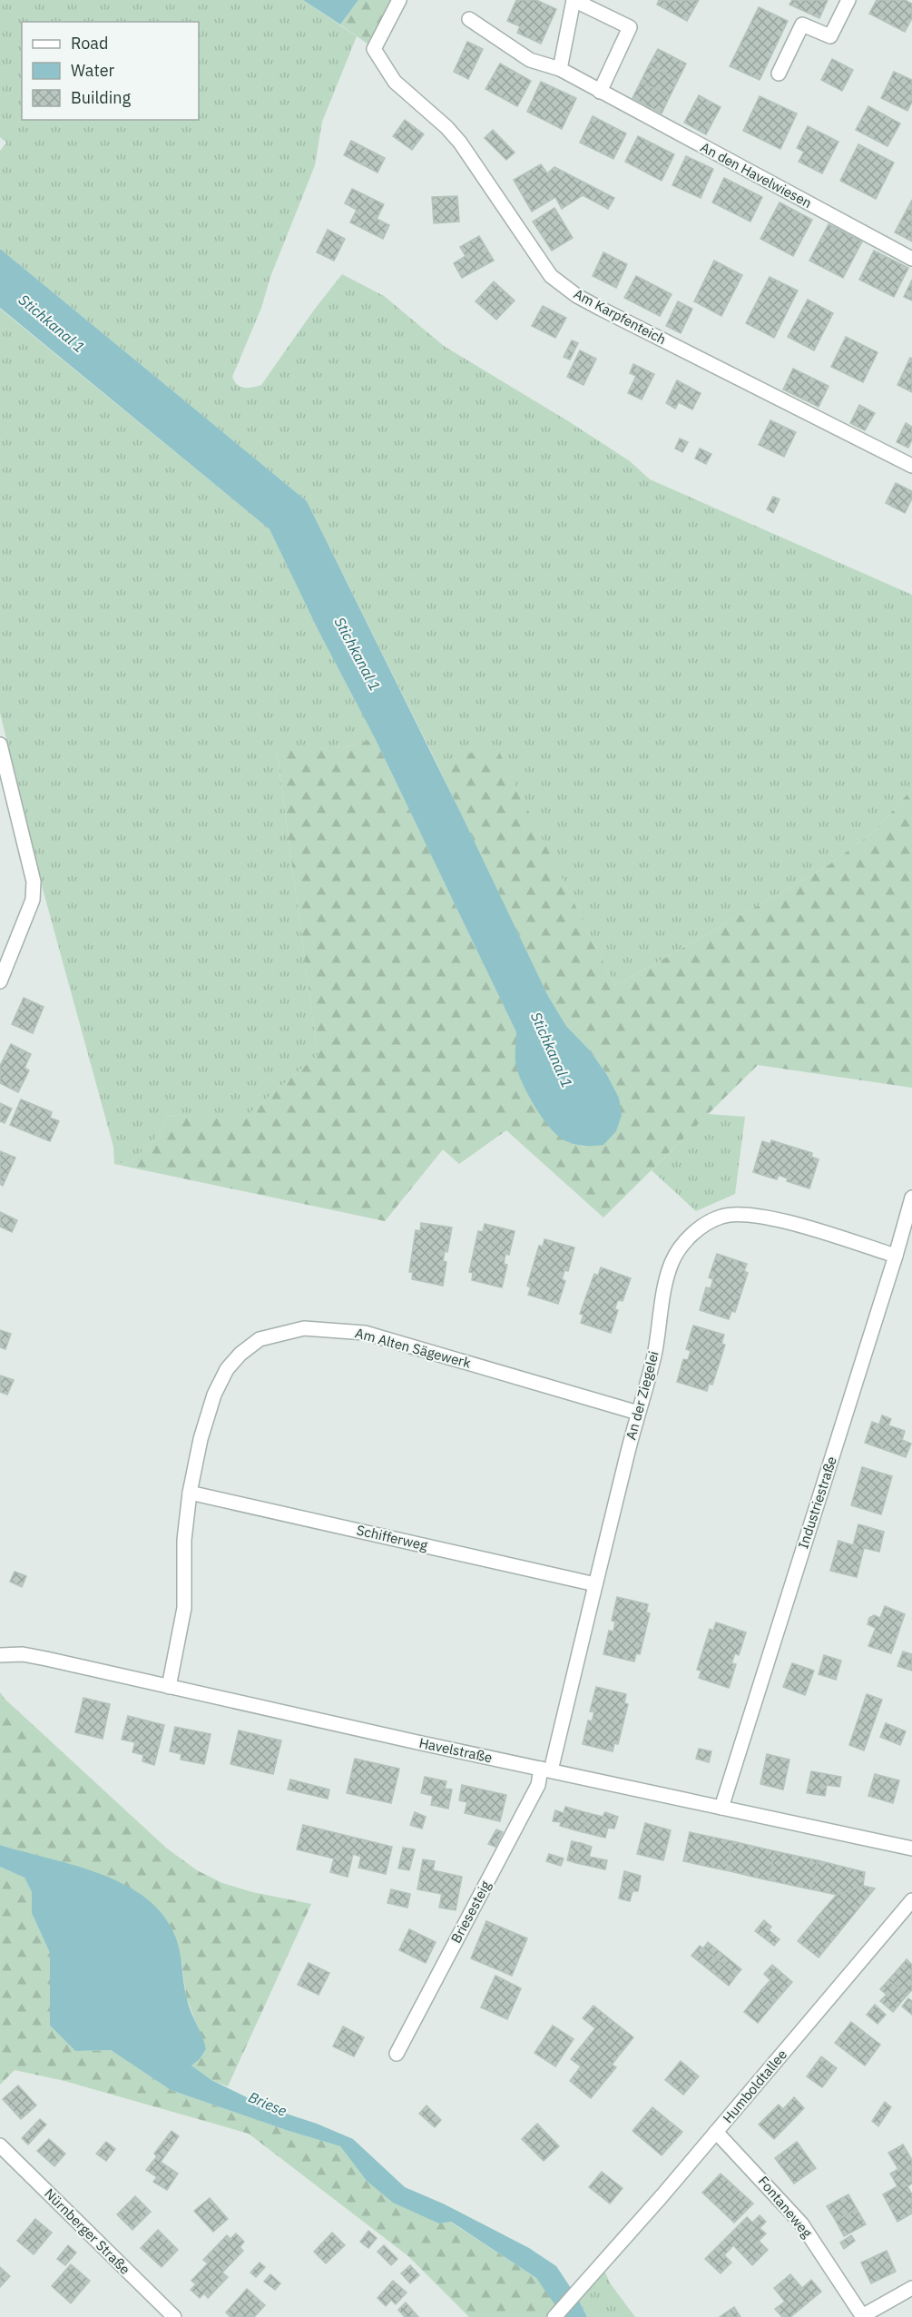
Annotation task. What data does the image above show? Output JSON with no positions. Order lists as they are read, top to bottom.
{
  "streets": {
    "street": [
      "An den Havelwiesen",
      "Am Karpfenteich",
      "Am Alten Sägewerk",
      "An der Ziegelei",
      "Industriestraße",
      "Schifferweg",
      "Havelstraße",
      "Briesesteig",
      "Humboldtallee",
      "Fontaneweg",
      "Nürnberger Straße"
    ]
  },
  "crossings": [
    ["Am Alten Sägewerk", "An der Ziegelei"],
    ["Am Alten Sägewerk", "Schifferweg"],
    ["Am Alten Sägewerk", "Havelstraße"],
    ["An der Ziegelei", "Industriestraße"],
    ["An der Ziegelei", "Schifferweg"],
    ["An der Ziegelei", "Havelstraße"],
    ["An der Ziegelei", "Briesesteig"],
    ["Industriestraße", "Havelstraße"],
    ["Havelstraße", "Briesesteig"],
    ["Humboldtallee", "Fontaneweg"]
  ],
  "water": ["Stichkanal 1", "Briese"],
  "legend": ["Road", "Water", "Building"]
}
